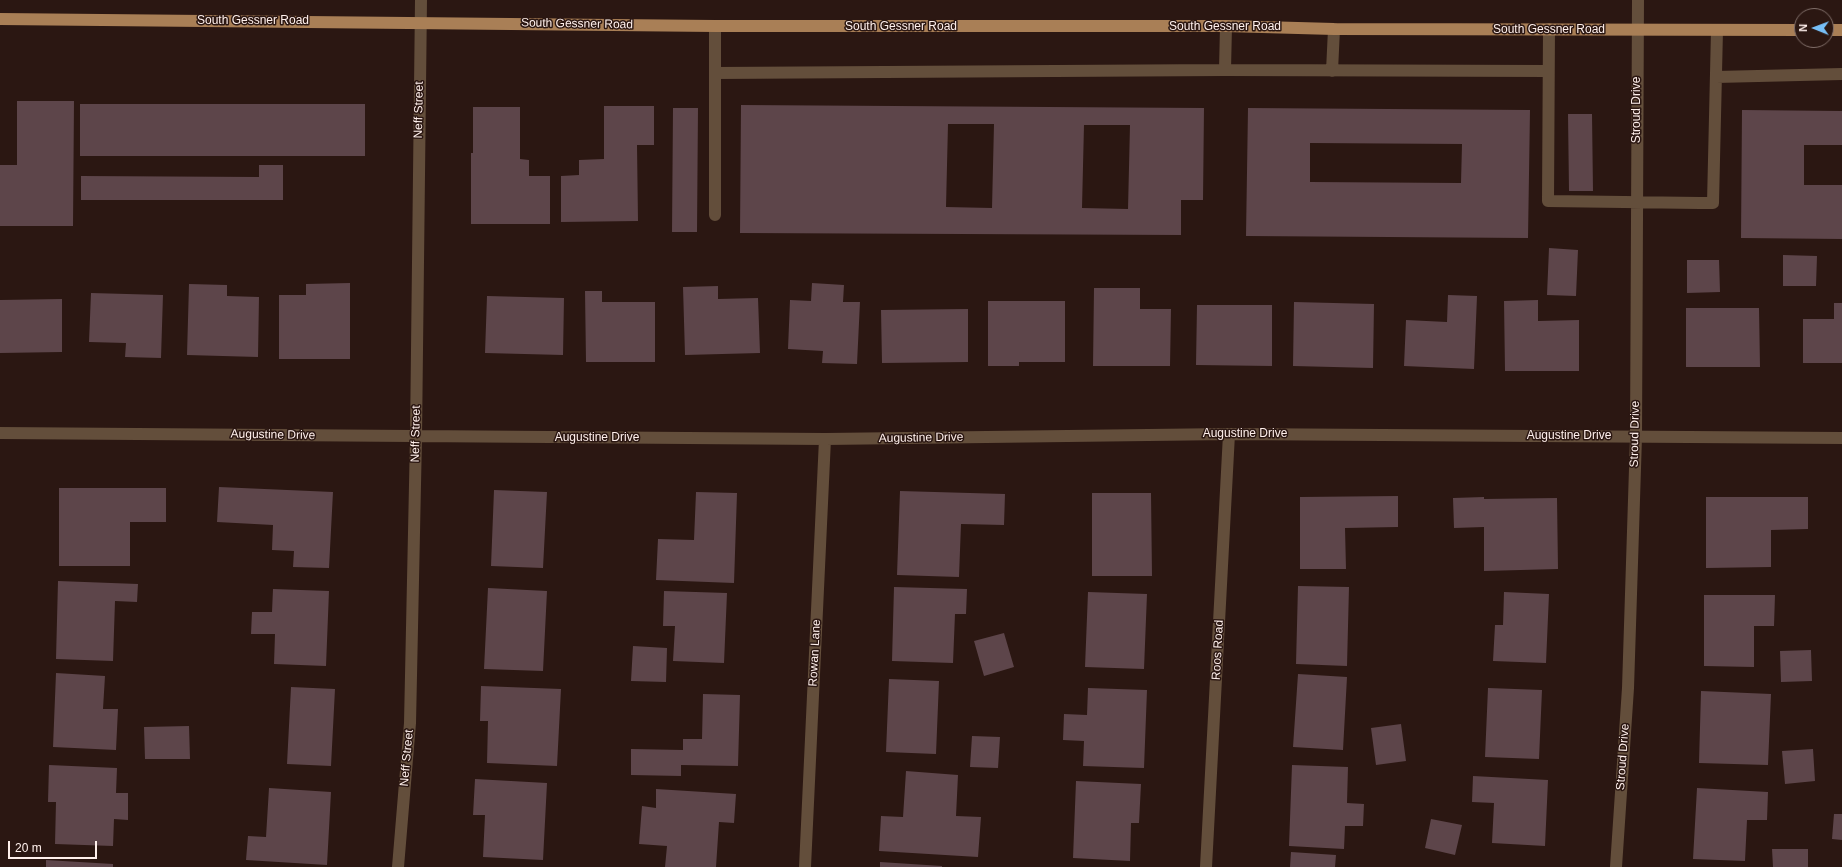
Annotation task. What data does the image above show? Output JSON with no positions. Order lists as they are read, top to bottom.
{
  "streets": {
    "main road": ["South Gessner Road"],
    "street": [
      "Neff Street",
      "Stroud Drive",
      "Augustine Drive",
      "Roos Road",
      "Rowan Lane"
    ]
  },
  "crossings": [
    ["South Gessner Road", "Neff Street"],
    ["South Gessner Road", "Stroud Drive"],
    ["Neff Street", "Augustine Drive"],
    ["Stroud Drive", "Augustine Drive"],
    ["Augustine Drive", "Roos Road"],
    ["Augustine Drive", "Rowan Lane"]
  ],
  "scale_bar": "20 m",
  "north": "left"
}
